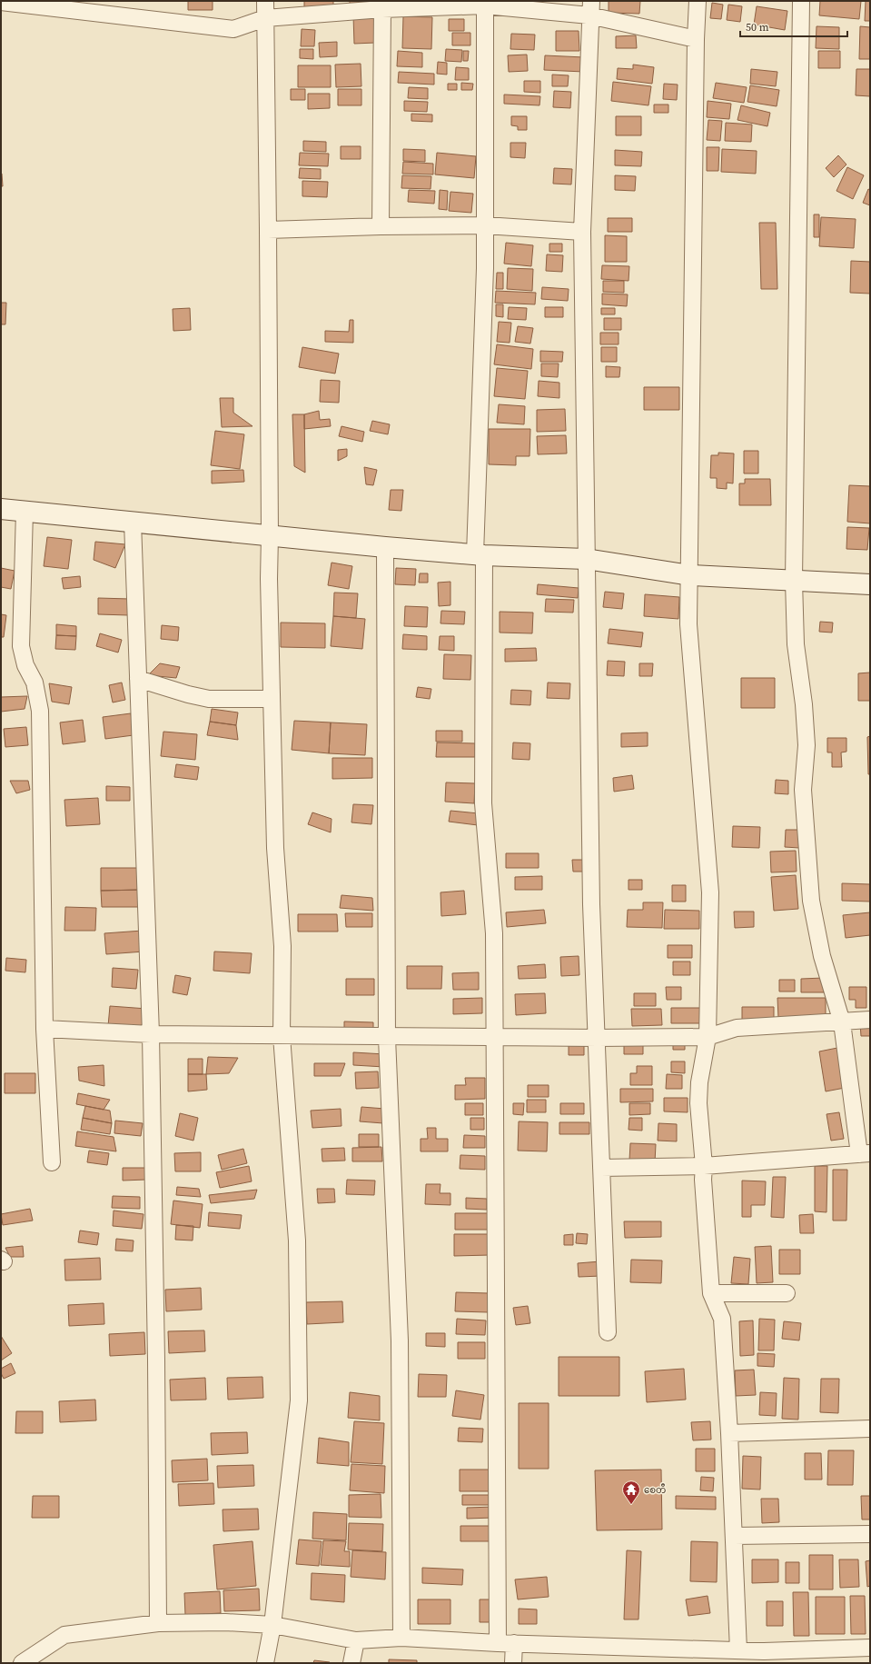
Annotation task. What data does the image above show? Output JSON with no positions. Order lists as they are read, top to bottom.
{
  "places": {
    "temple": ["စေတီ"]
  },
  "scale_bar": "50 m"
}
